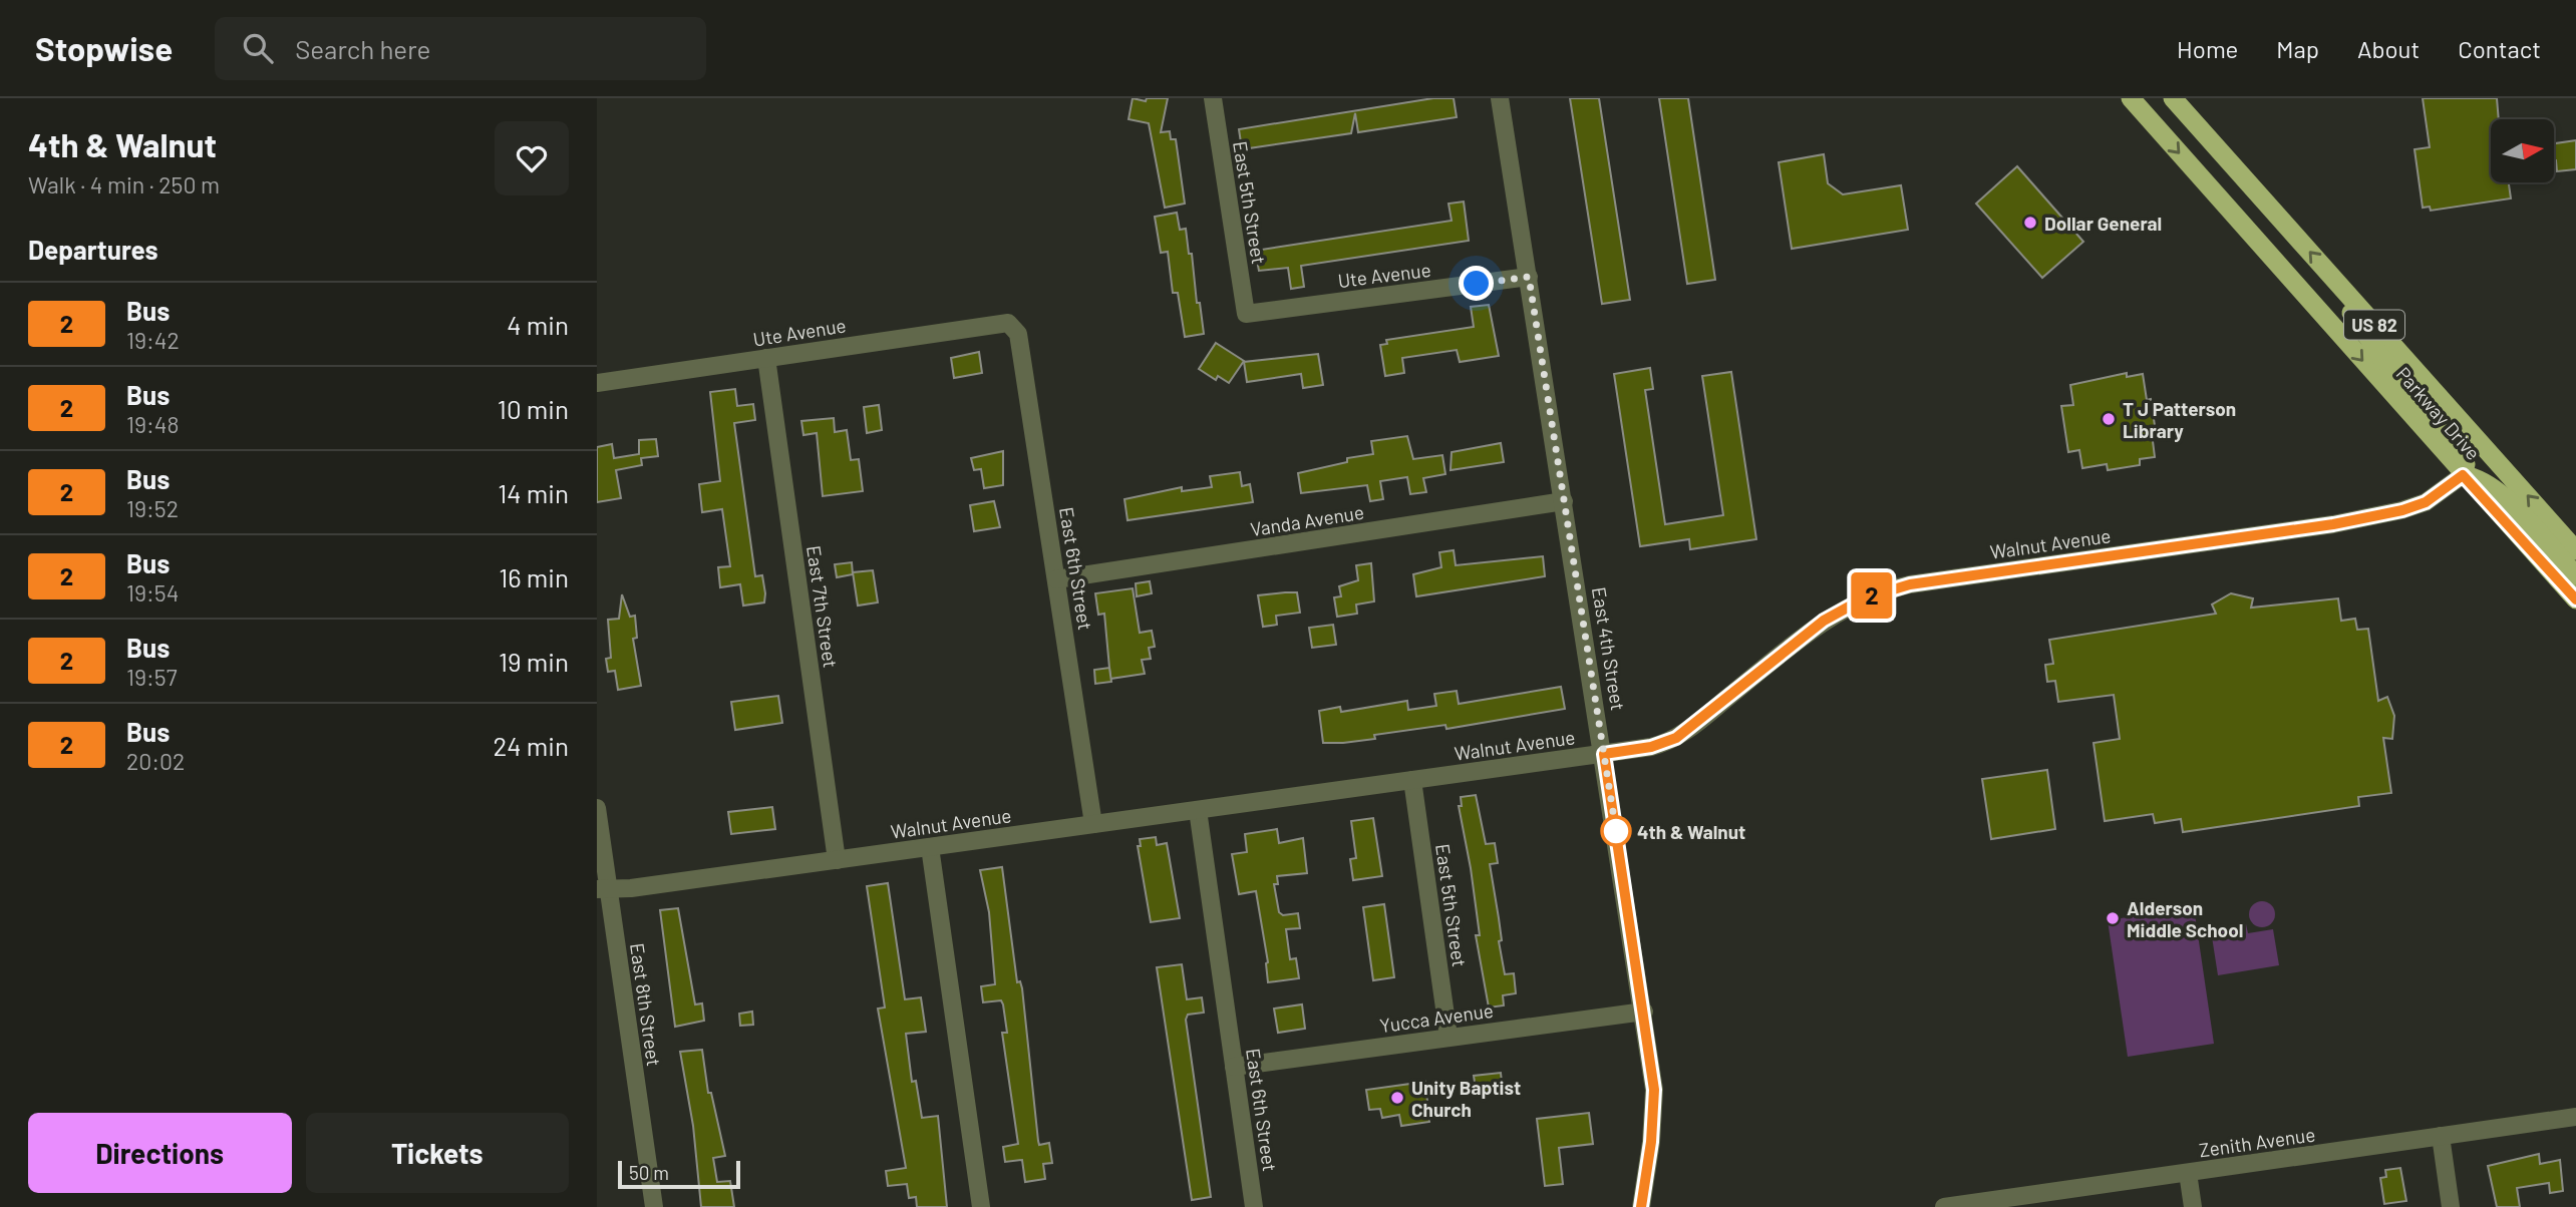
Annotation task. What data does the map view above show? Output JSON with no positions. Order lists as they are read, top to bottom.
{
  "streets": {
    "highway": ["US 82", "Parkway Drive"],
    "street": [
      "East 5th Street",
      "Ute Avenue",
      "Vanda Avenue",
      "Walnut Avenue",
      "East 6th Street",
      "East 7th Street",
      "East 4th Street",
      "East 8th Street",
      "Yucca Avenue",
      "Zenith Avenue"
    ]
  },
  "crossings": [
    ["East 5th Street", "Ute Avenue"],
    ["East 5th Street", "Walnut Avenue"],
    ["East 5th Street", "Yucca Avenue"],
    ["Ute Avenue", "East 6th Street"],
    ["Ute Avenue", "East 7th Street"],
    ["Ute Avenue", "East 4th Street"],
    ["Parkway Drive", "Walnut Avenue"],
    ["Vanda Avenue", "East 6th Street"],
    ["Vanda Avenue", "East 4th Street"],
    ["Walnut Avenue", "East 6th Street"],
    ["Walnut Avenue", "East 7th Street"],
    ["Walnut Avenue", "East 4th Street"],
    ["Walnut Avenue", "East 8th Street"],
    ["East 6th Street", "Yucca Avenue"],
    ["East 4th Street", "Yucca Avenue"]
  ],
  "places": [
    "Dollar General",
    "T J Patterson Library",
    "4th & Walnut",
    "Alderson Middle School",
    "Unity Baptist Church"
  ],
  "lines": ["bus line 2"],
  "scale_bar": "50 m",
  "north": "right",
  "page": {
    "header": "Stopwise",
    "search": "Search here",
    "nav": [
      "Home",
      "Map",
      "About",
      "Contact"
    ],
    "heading": [
      ["4th & Walnut", "Walk · 4 min · 250 m"],
      "Departures"
    ],
    "on_map": "2",
    "list": [
      {
        "mark": "2",
        "name": "Bus",
        "note": "19:42",
        "value": "4 min"
      },
      {
        "mark": "2",
        "name": "Bus",
        "note": "19:48",
        "value": "10 min"
      },
      {
        "mark": "2",
        "name": "Bus",
        "note": "19:52",
        "value": "14 min"
      },
      {
        "mark": "2",
        "name": "Bus",
        "note": "19:54",
        "value": "16 min"
      },
      {
        "mark": "2",
        "name": "Bus",
        "note": "19:57",
        "value": "19 min"
      },
      {
        "mark": "2",
        "name": "Bus",
        "note": "20:02",
        "value": "24 min"
      }
    ],
    "buttons": ["Directions", "Tickets"],
    "scale": "50 m"
  }
}
